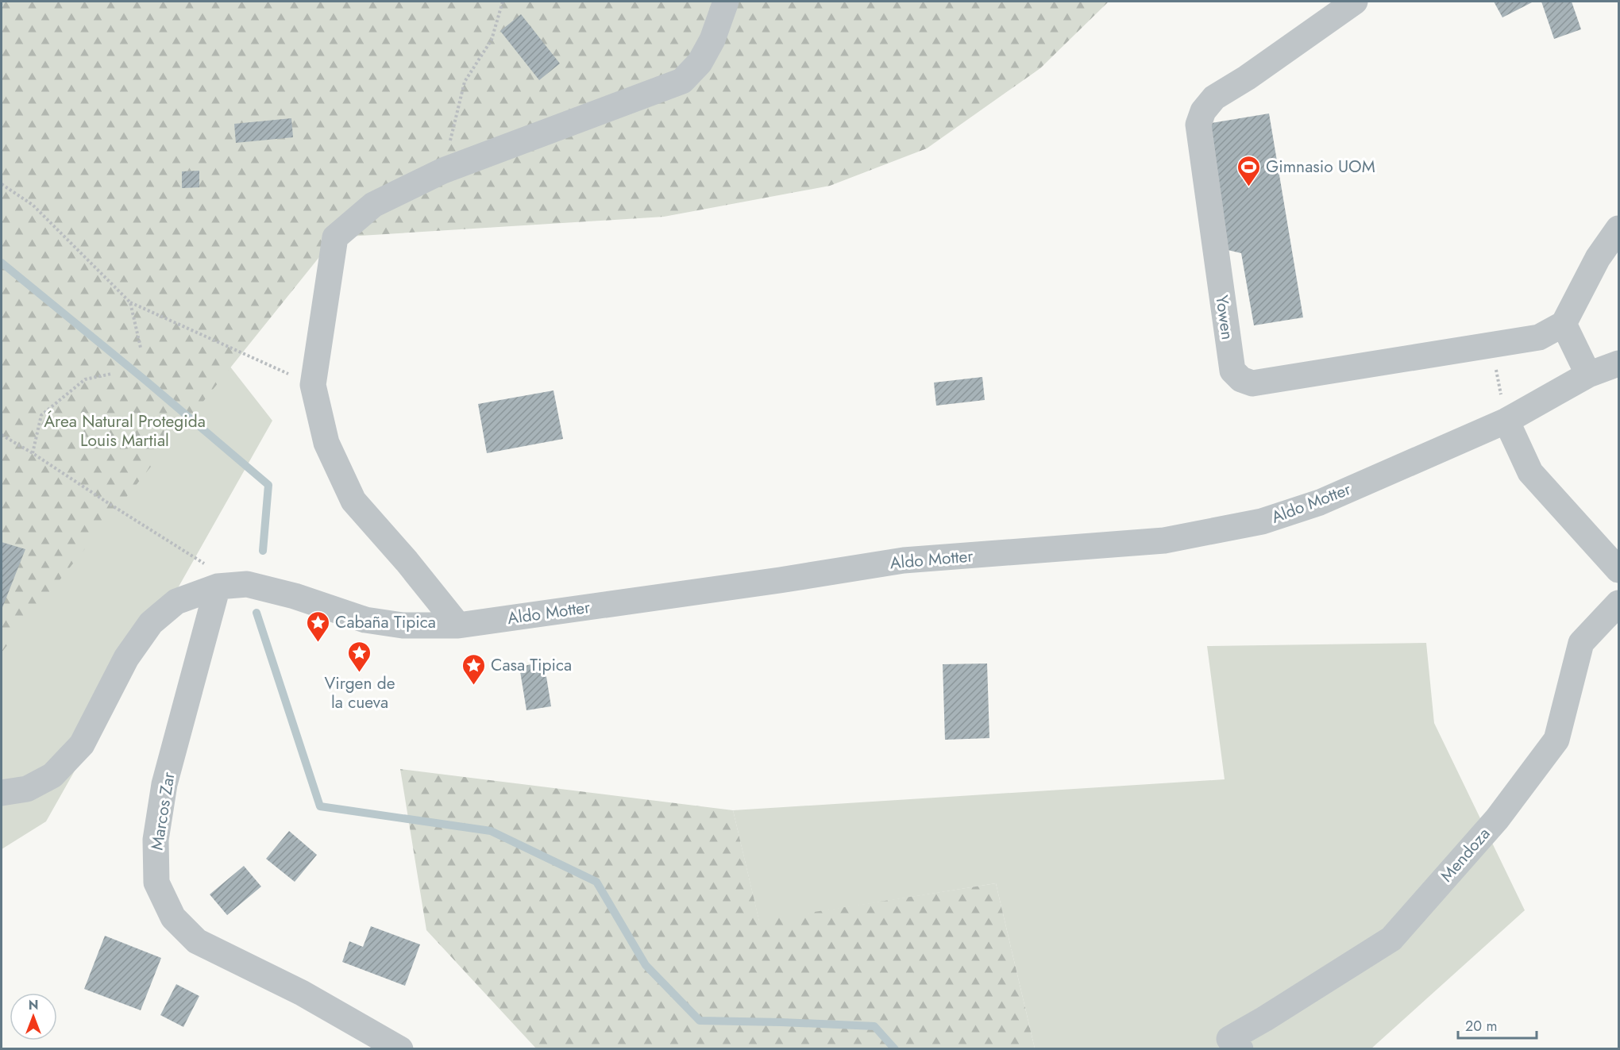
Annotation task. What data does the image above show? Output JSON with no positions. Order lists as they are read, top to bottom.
{
  "streets": {
    "street": [
      "Yowen",
      "Aldo Motter",
      "Marcos Zar",
      "Mendoza"
    ]
  },
  "crossings": [
    ["Aldo Motter", "Marcos Zar"]
  ],
  "parks": ["Área Natural Protegida Louis Martial"],
  "places": {
    "sports": ["Gimnasio UOM"],
    "place": ["Cabaña Tipica", "Virgen de la cueva", "Casa Tipica"]
  },
  "scale_bar": "20 m",
  "north": "top"
}
